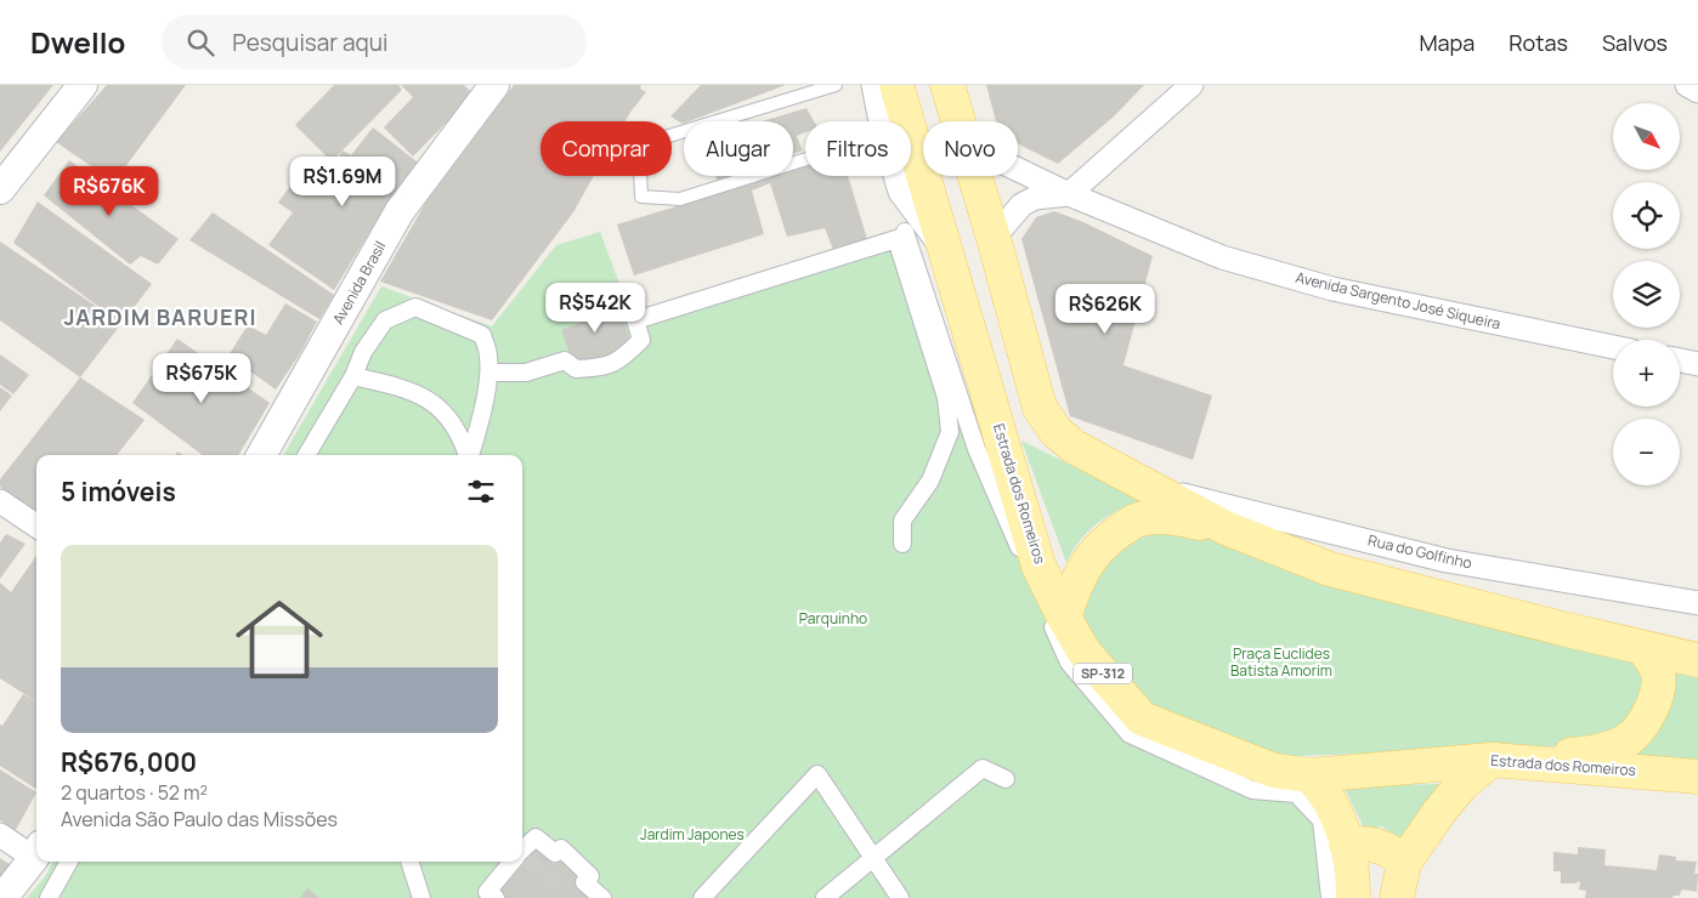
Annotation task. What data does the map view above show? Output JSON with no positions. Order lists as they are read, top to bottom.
{
  "streets": {
    "main road": ["Estrada dos Romeiros", "SP-312"],
    "street": ["Avenida Brasil", "Avenida Sargento José Siqueira", "Rua do Golfinho"]
  },
  "districts": ["JARDIM BARUERI"],
  "parks": ["Parquinho", "Praça Euclides Batista Amorim", "Jardim Japones"],
  "north": "bottom right",
  "page": {
    "header": "Dwello",
    "search": "Pesquisar aqui",
    "nav": ["Mapa", "Rotas", "Salvos"],
    "map_buttons": ["+", "−"],
    "chip": [
      "Comprar",
      "Alugar",
      "Filtros",
      "Novo"
    ],
    "price": [
      "R$1.69M",
      "R$676K",
      "R$542K",
      "R$626K",
      "R$675K"
    ],
    "heading": "5 imóveis",
    "list": [
      {
        "name": "R$676,000",
        "note": "2 quartos · 52 m² · Avenida São Paulo das Missões"
      }
    ]
  }
}
